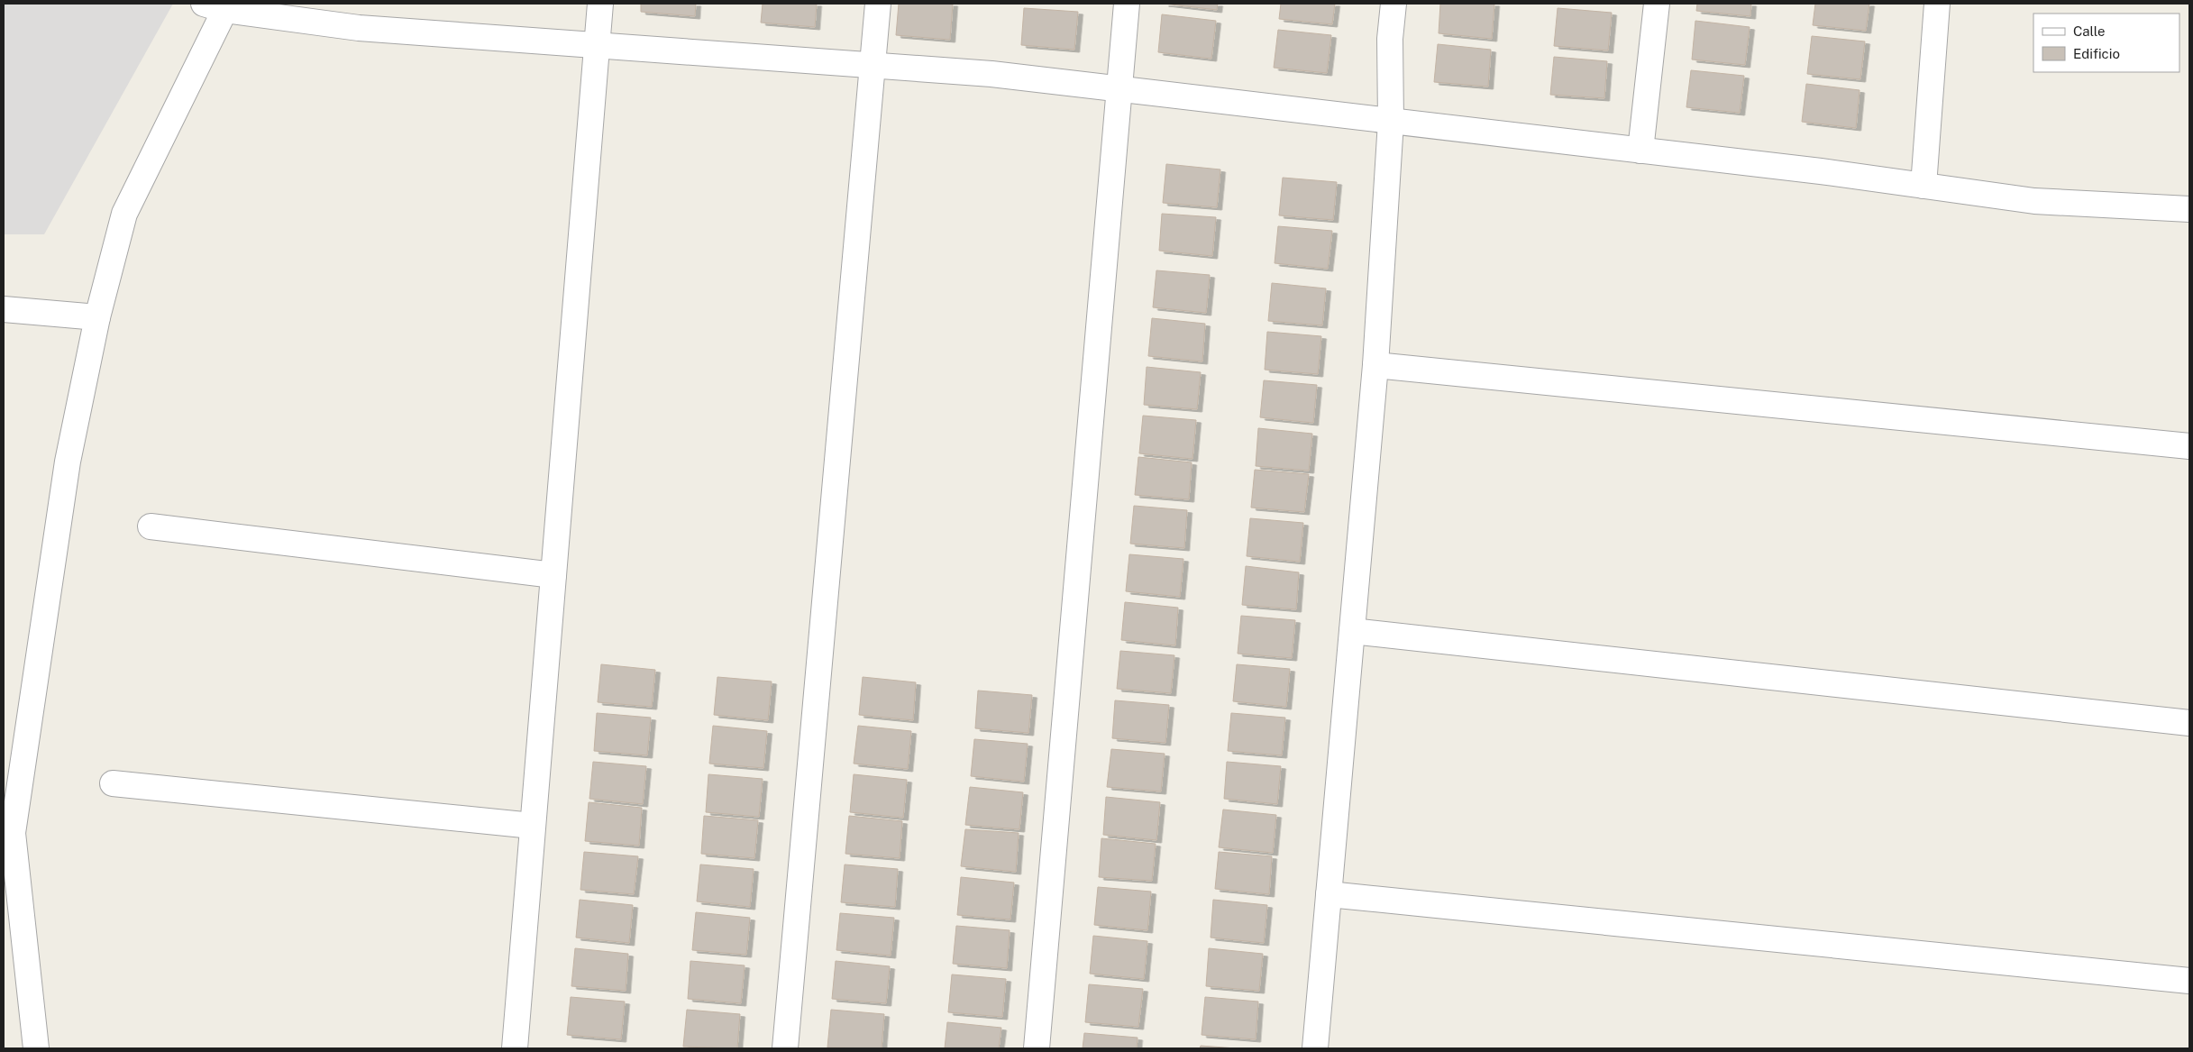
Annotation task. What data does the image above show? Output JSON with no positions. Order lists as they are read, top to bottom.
{
  "legend": ["Calle", "Edificio"]
}
